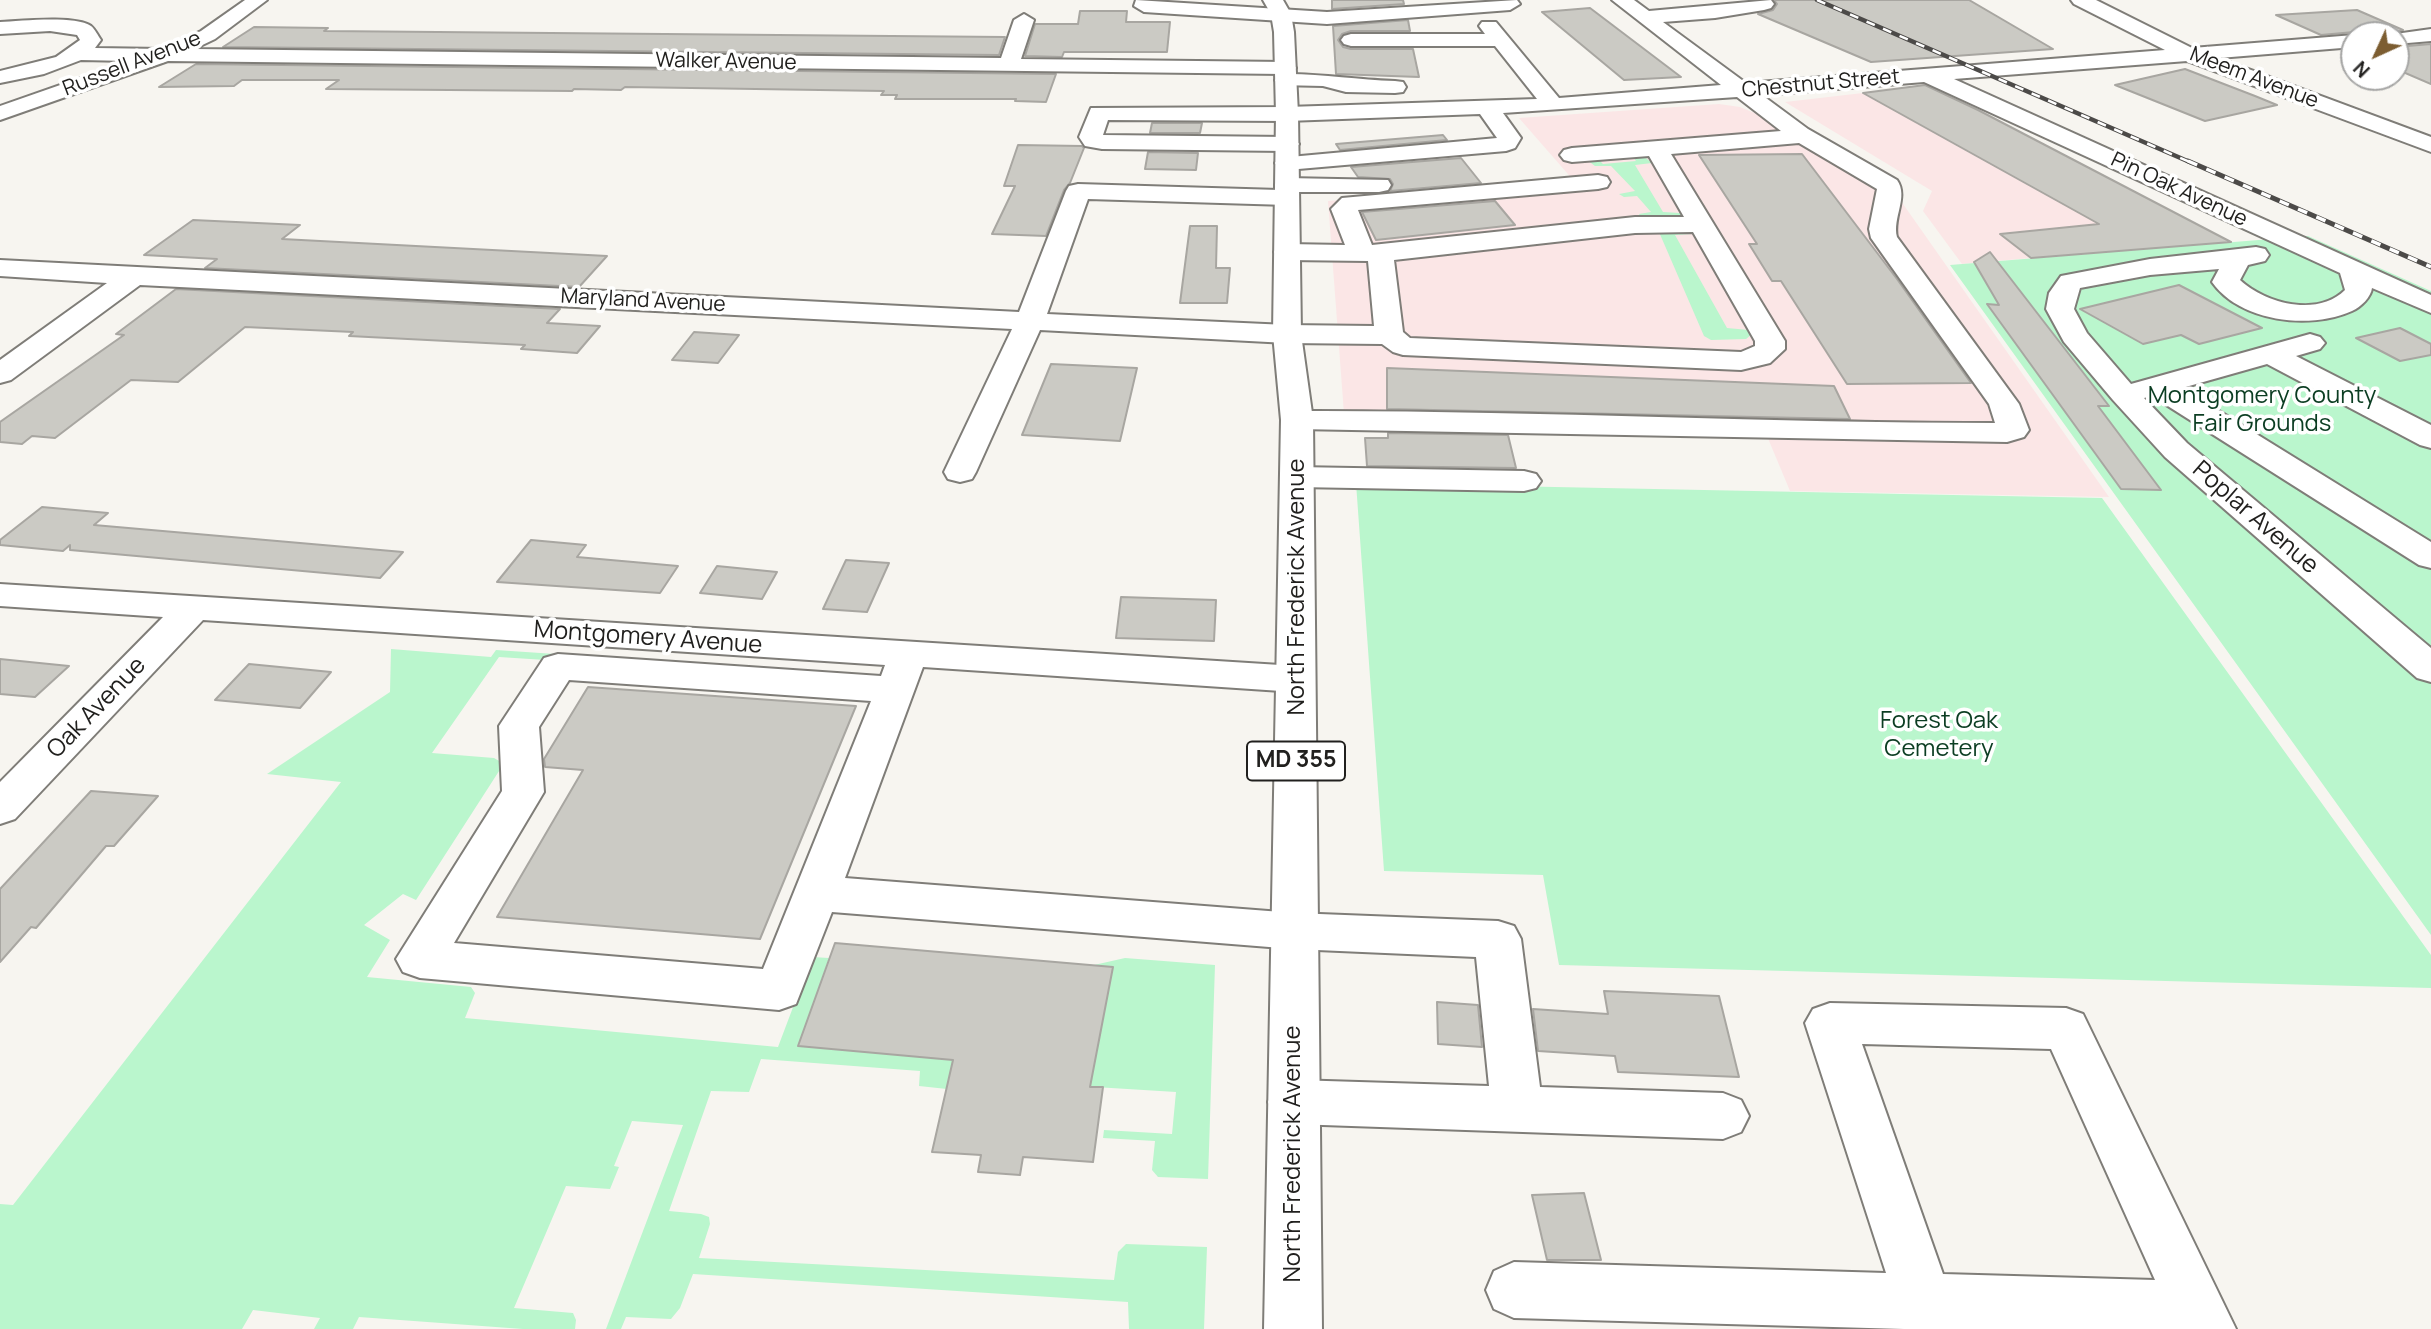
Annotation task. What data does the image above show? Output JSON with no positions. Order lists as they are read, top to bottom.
{
  "streets": {
    "street": [
      "Walker Avenue",
      "Russell Avenue",
      "Meem Avenue",
      "Chestnut Street",
      "Pin Oak Avenue",
      "Maryland Avenue",
      "Poplar Avenue",
      "North Frederick Avenue",
      "Montgomery Avenue",
      "Oak Avenue",
      "MD 355"
    ]
  },
  "crossings": [
    ["Walker Avenue", "Russell Avenue"],
    ["Walker Avenue", "Chestnut Street"],
    ["Walker Avenue", "North Frederick Avenue"],
    ["Meem Avenue", "Chestnut Street"],
    ["Chestnut Street", "Pin Oak Avenue"],
    ["Chestnut Street", "North Frederick Avenue"],
    ["Maryland Avenue", "North Frederick Avenue"],
    ["North Frederick Avenue", "Montgomery Avenue"],
    ["Montgomery Avenue", "Oak Avenue"]
  ],
  "parks": ["Montgomery County Fair Grounds", "Forest Oak Cemetery"],
  "north": "bottom left"
}
